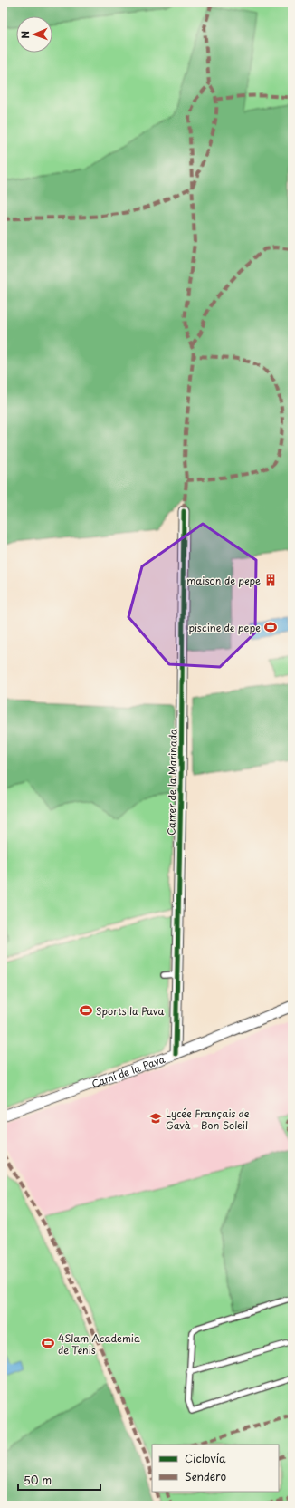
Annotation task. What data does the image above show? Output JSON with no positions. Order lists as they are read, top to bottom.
{
  "streets": {
    "street": ["Carrer de la Marinada", "Camí de la Pava"]
  },
  "crossings": [
    ["Carrer de la Marinada", "Camí de la Pava"]
  ],
  "places": {
    "building": ["maison de pepe"],
    "sports": ["piscine de pepe", "Sports la Pava", "4Slam Academia de Tenis"],
    "school or university": ["Lycée Français de Gavà - Bon Soleil"]
  },
  "legend": ["Ciclovía", "Sendero"],
  "scale_bar": "50 m",
  "north": "left"
}
